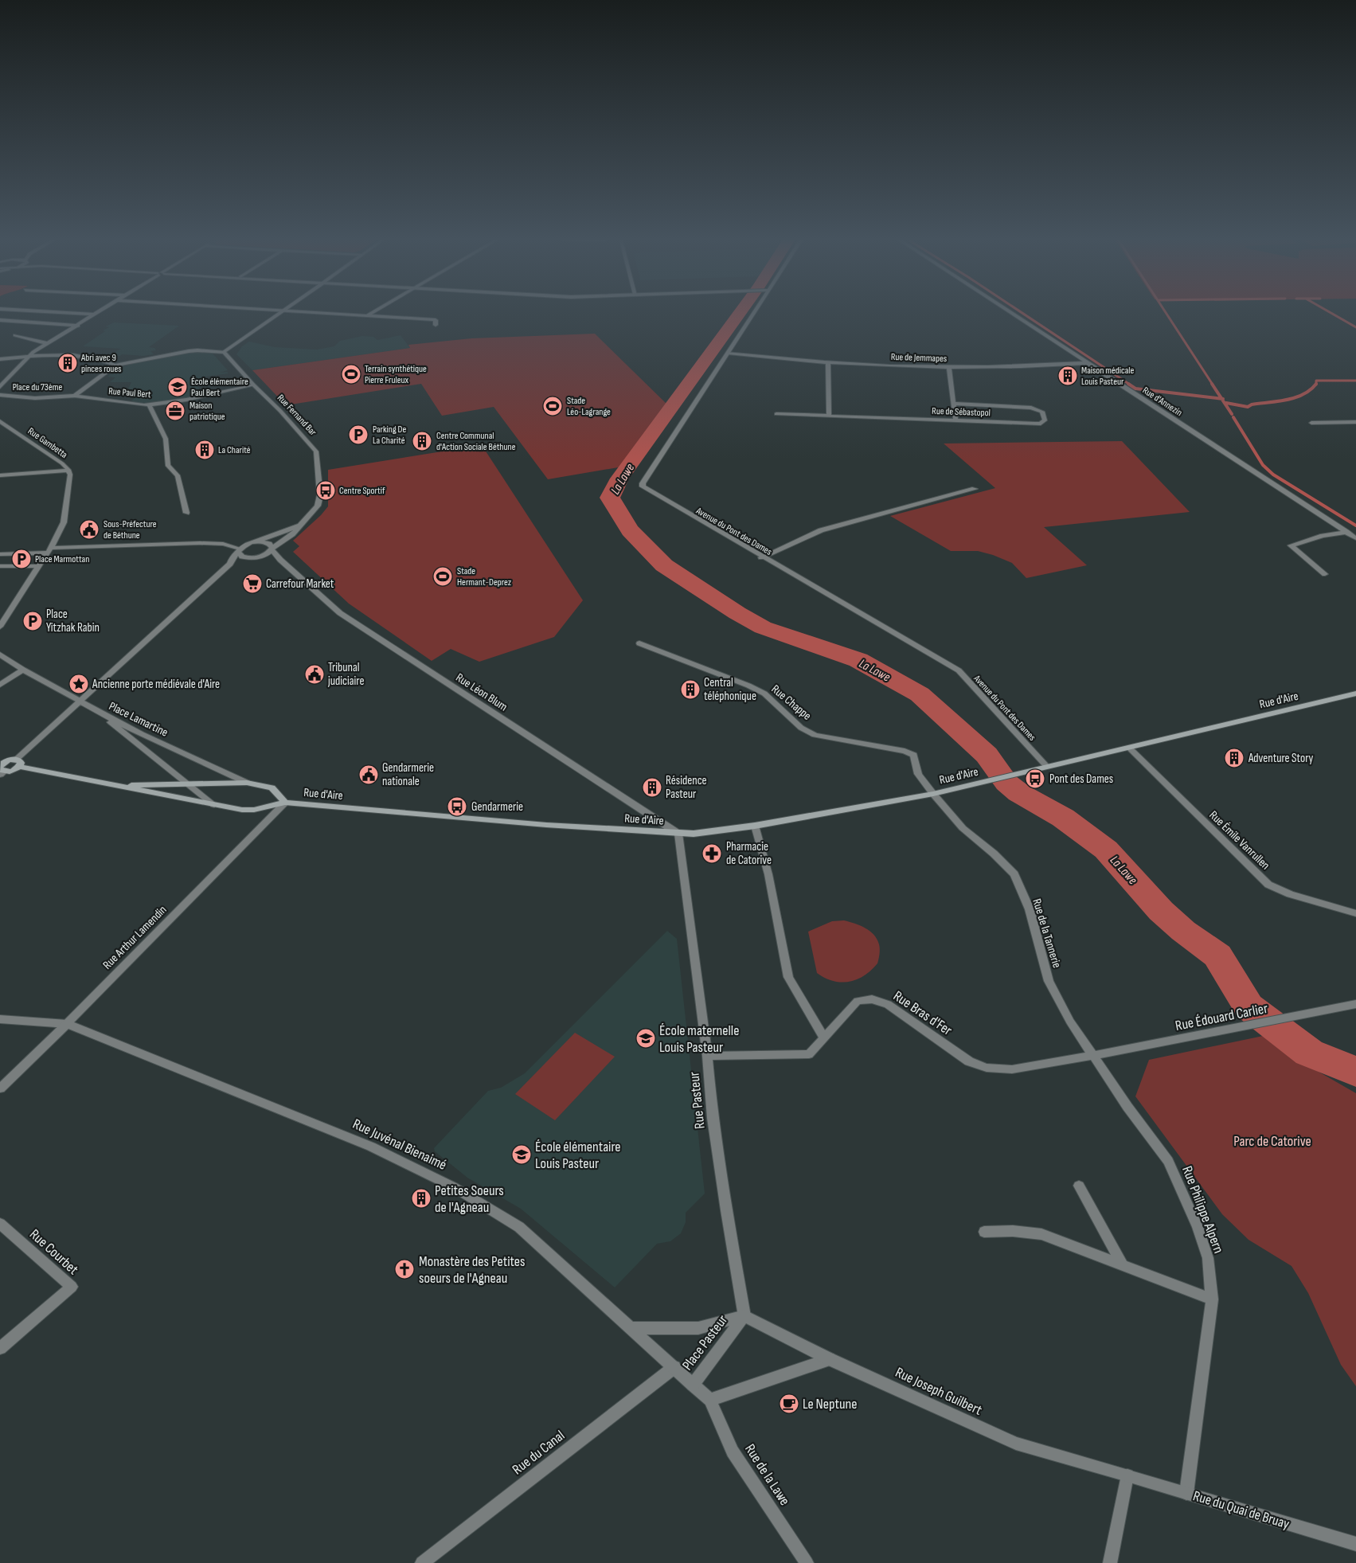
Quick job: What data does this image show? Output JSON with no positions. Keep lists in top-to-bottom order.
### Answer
{
  "streets": {
    "main road": ["Rue d'Aire", "Place Lamartine"],
    "street": [
      "Rue de Jemmapes",
      "Place du 73ème",
      "Rue Paul Bert",
      "Rue d'Annezin",
      "Rue de Sébastopol",
      "Rue Fernand Bar",
      "Rue Gambetta",
      "Avenue du Pont des Dames",
      "Rue Léon Blum",
      "Rue Chappe",
      "Rue Émile Vanrullen",
      "Rue de la Tannerie",
      "Rue Arthur Lamendin",
      "Rue Bras d'Fer",
      "Rue Édouard Carlier",
      "Rue Pasteur",
      "Rue Juvénal Bienaimé",
      "Rue Philippe Alpern",
      "Rue Courbet",
      "Place Pasteur",
      "Rue Joseph Guilbert",
      "Rue du Canal",
      "Rue de la Lawe",
      "Rue du Quai de Bruay"
    ]
  },
  "crossings": [
    ["Rue de Jemmapes", "Rue d'Annezin"],
    ["Rue de Jemmapes", "Avenue du Pont des Dames"],
    ["Place du 73ème", "Rue Paul Bert"],
    ["Rue Paul Bert", "Rue Fernand Bar"],
    ["Rue Fernand Bar", "Rue Léon Blum"],
    ["Avenue du Pont des Dames", "Rue d'Aire"],
    ["Rue Léon Blum", "Rue d'Aire"],
    ["Rue Léon Blum", "Rue Pasteur"],
    ["Rue d'Aire", "Rue Chappe"],
    ["Rue d'Aire", "Place Lamartine"],
    ["Rue d'Aire", "Rue Émile Vanrullen"],
    ["Rue d'Aire", "Rue de la Tannerie"],
    ["Rue d'Aire", "Rue Arthur Lamendin"],
    ["Rue d'Aire", "Rue Pasteur"],
    ["Rue Chappe", "Rue de la Tannerie"],
    ["Place Lamartine", "Rue Arthur Lamendin"],
    ["Rue de la Tannerie", "Rue Bras d'Fer"],
    ["Rue de la Tannerie", "Rue Édouard Carlier"],
    ["Rue de la Tannerie", "Rue Philippe Alpern"],
    ["Rue Arthur Lamendin", "Rue Juvénal Bienaimé"],
    ["Rue Bras d'Fer", "Rue Édouard Carlier"],
    ["Rue Bras d'Fer", "Rue Pasteur"],
    ["Rue Bras d'Fer", "Rue Philippe Alpern"],
    ["Rue Édouard Carlier", "Rue Philippe Alpern"],
    ["Rue Pasteur", "Place Pasteur"],
    ["Rue Pasteur", "Rue Joseph Guilbert"],
    ["Rue Juvénal Bienaimé", "Place Pasteur"],
    ["Rue Juvénal Bienaimé", "Rue du Canal"],
    ["Rue Philippe Alpern", "Rue du Quai de Bruay"],
    ["Place Pasteur", "Rue Joseph Guilbert"],
    ["Place Pasteur", "Rue du Canal"],
    ["Place Pasteur", "Rue de la Lawe"],
    ["Rue Joseph Guilbert", "Rue du Quai de Bruay"]
  ],
  "water": ["La Lawe"],
  "parks": ["Parc de Catorive"],
  "places": {
    "building": [
      "Abri avec 9 pinces roues",
      "Maison médicale Louis Pasteur",
      "Centre Communal d'Action Sociale Béthune",
      "La Charité",
      "Central téléphonique",
      "Adventure Story",
      "Résidence Pasteur",
      "Petites Soeurs de l'Agneau"
    ],
    "sports": ["Terrain synthétique Pierre Fruleux", "Stade Léo-Lagrange", "Stade Hermant-Deprez"],
    "school or university": ["École élémentaire Paul Bert", "École maternelle Louis Pasteur", "École élémentaire Louis Pasteur"],
    "office": ["Maison patriotique"],
    "parking": ["Parking De La Charité", "Place Marmottan", "Place Yitzhak Rabin"],
    "bus stop": ["Centre Sportif", "Pont des Dames", "Gendarmerie"],
    "public building": ["Sous-Préfecture de Béthune", "Tribunal judiciaire", "Gendarmerie nationale"],
    "supermarket": ["Carrefour Market"],
    "place": ["Ancienne porte médiévale d'Aire"],
    "pharmacy": ["Pharmacie de Catorive"],
    "church": ["Monastère des Petites soeurs de l'Agneau"],
    "cafe": ["Le Neptune"]
  }
}
